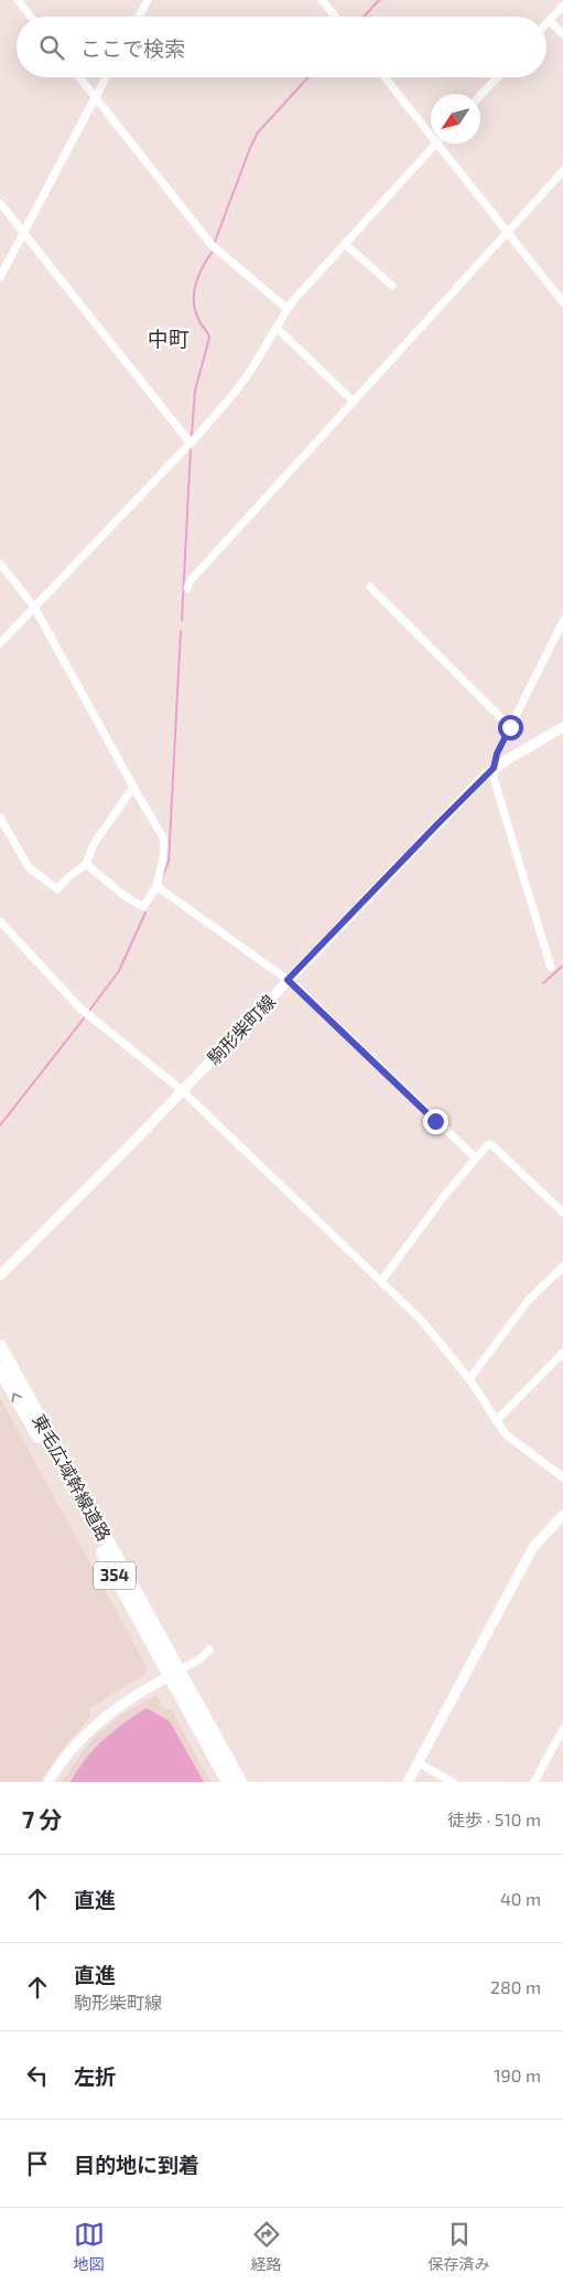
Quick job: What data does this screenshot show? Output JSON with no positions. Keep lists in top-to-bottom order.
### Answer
{
  "streets": {
    "highway": ["東毛広域幹線道路", "354"],
    "main road": ["駒形柴町線"]
  },
  "districts": ["中町"],
  "north": "bottom left",
  "page": {
    "search": "ここで検索",
    "heading": ["7 分", "徒歩 · 510 m"],
    "list": [
      ["直進", "40 m"],
      ["直進", "駒形柴町線", "280 m"],
      ["左折", "190 m"],
      "目的地に到着"
    ],
    "nav": ["地図", "経路", "保存済み"]
  }
}
